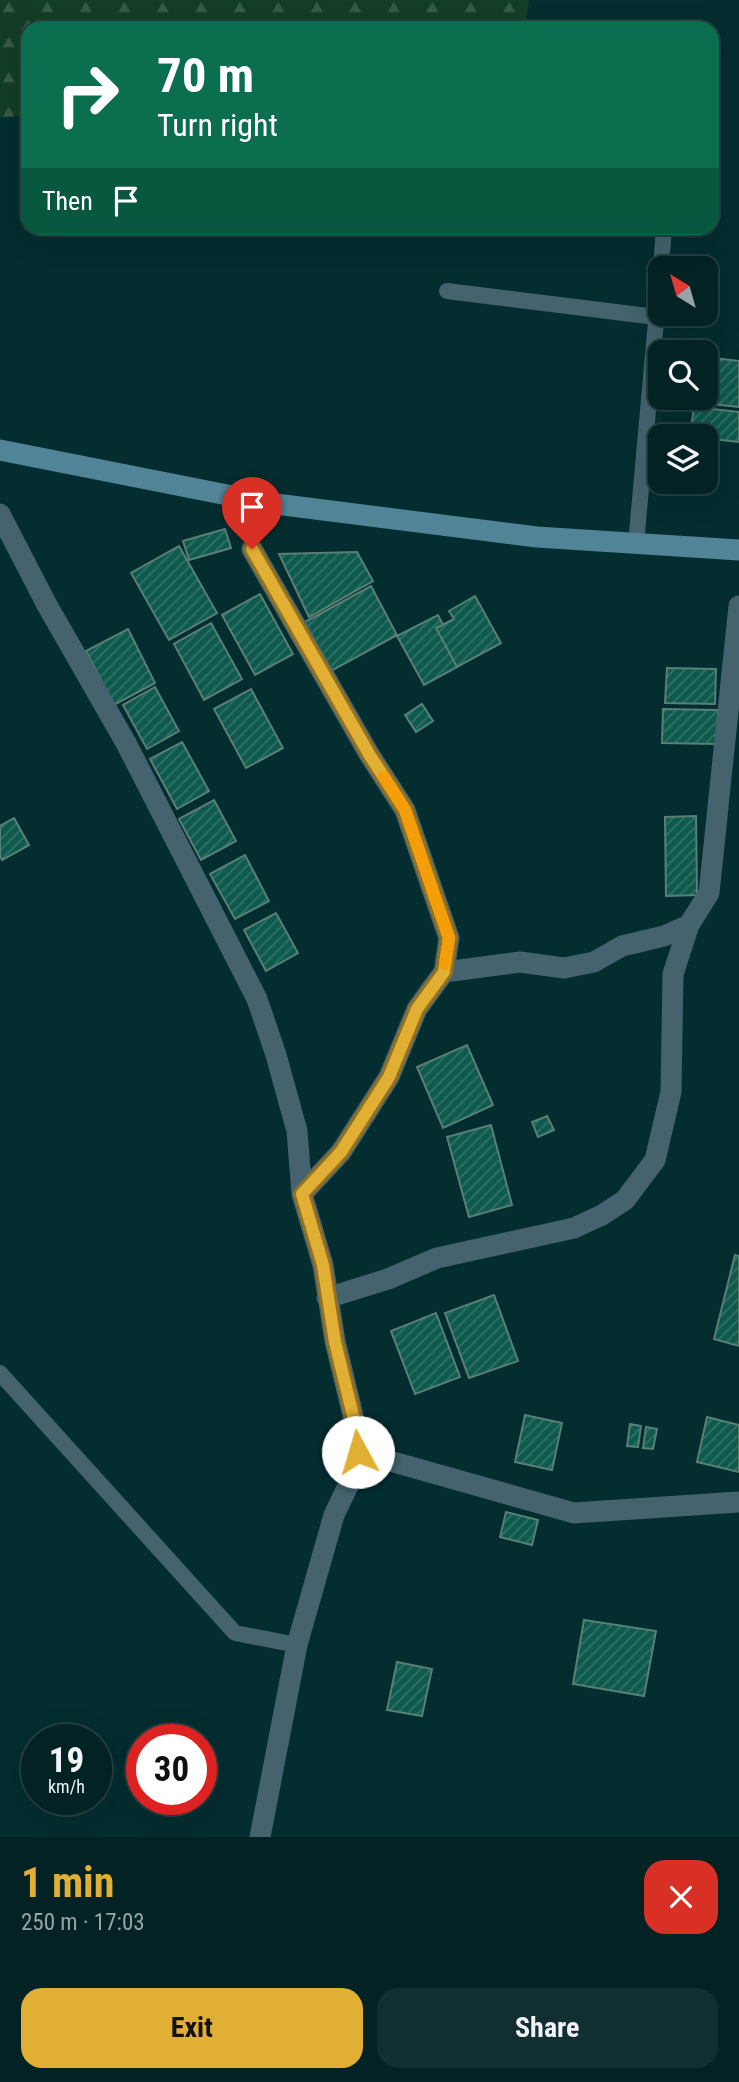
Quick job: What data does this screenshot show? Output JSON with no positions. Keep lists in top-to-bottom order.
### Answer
{
  "north": "top left",
  "page": {
    "turn": ["70 m", "Turn right"],
    "then": "Then",
    "speed": "19 km/h",
    "limit": "30",
    "heading": ["1 min", "250 m · 17:03"],
    "buttons": ["Exit", "Share"]
  }
}
